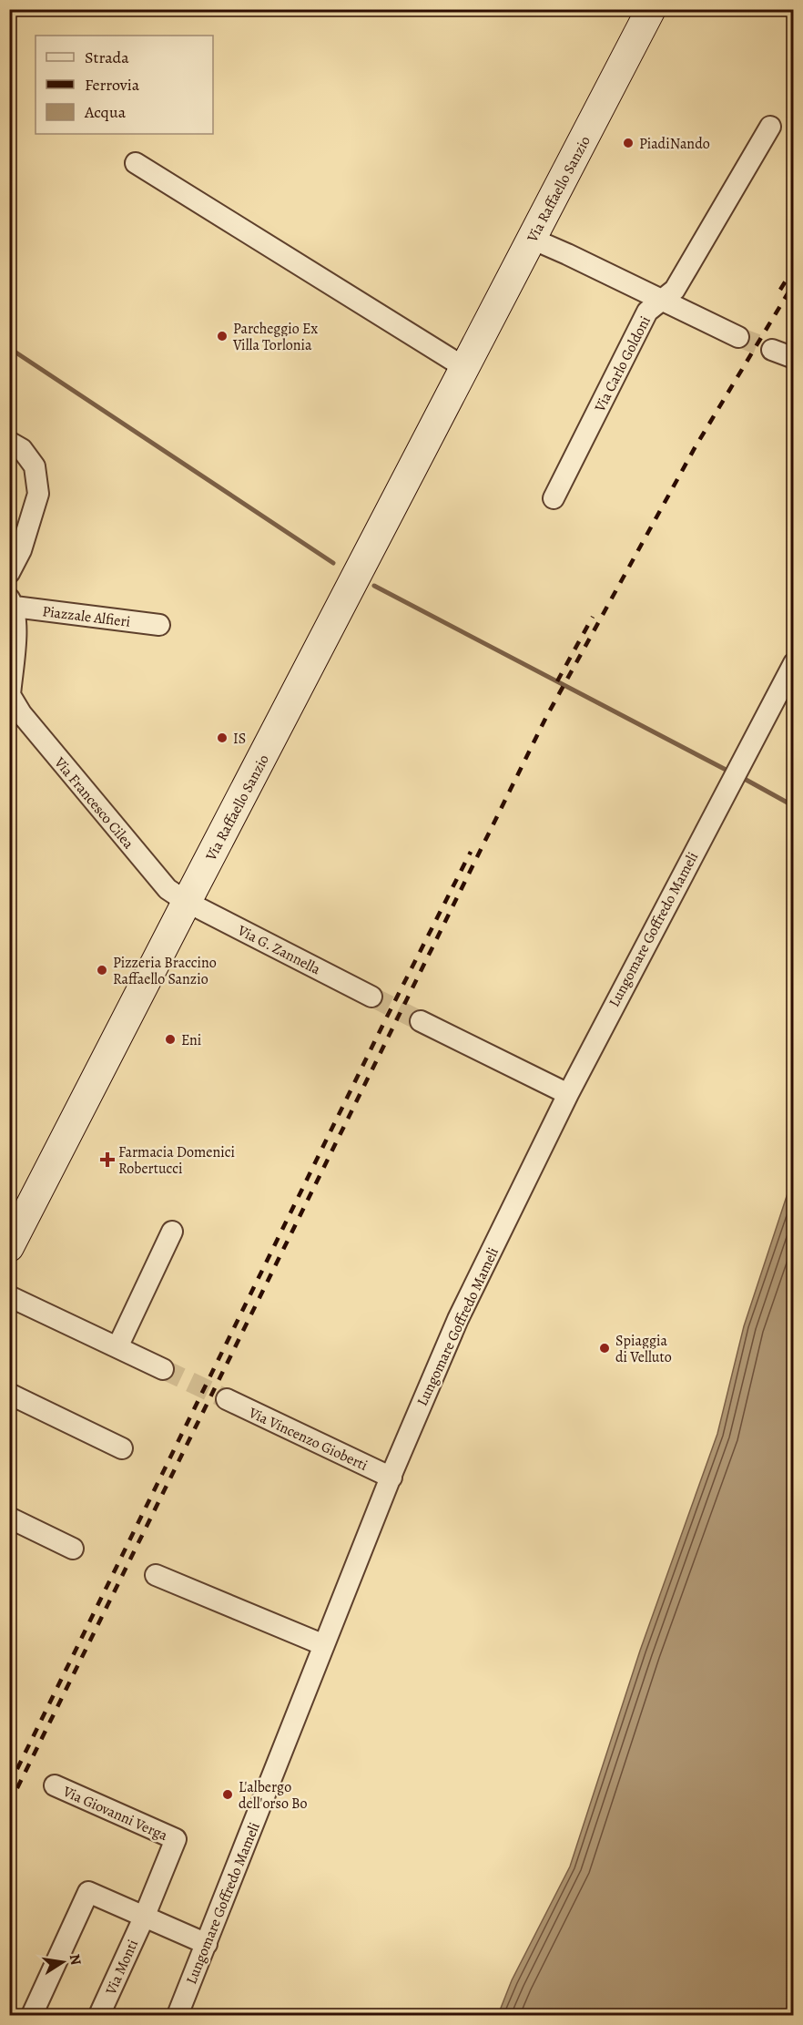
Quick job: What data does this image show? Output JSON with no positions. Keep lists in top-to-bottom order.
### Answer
{
  "streets": {
    "main road": ["Via Raffaello Sanzio"],
    "street": [
      "Via Carlo Goldoni",
      "Piazzale Alfieri",
      "Via Francesco Cilea",
      "Lungomare Goffredo Mameli",
      "Via G. Zannella",
      "Via Vincenzo Gioberti",
      "Via Giovanni Verga",
      "Via Monti"
    ]
  },
  "crossings": [
    ["Via Raffaello Sanzio", "Via Francesco Cilea"],
    ["Via Raffaello Sanzio", "Via G. Zannella"],
    ["Via Francesco Cilea", "Via G. Zannella"],
    ["Lungomare Goffredo Mameli", "Via Vincenzo Gioberti"],
    ["Via Giovanni Verga", "Via Monti"]
  ],
  "places": {
    "other": [
      "PiadiNando",
      "Parcheggio Ex Villa Torlonia",
      "IS",
      "Pizzeria Braccino Raffaello Sanzio",
      "Eni",
      "Spiaggia di Velluto",
      "L'albergo dell'orso Bo"
    ],
    "health": ["Farmacia Domenici Robertucci"]
  },
  "legend": ["Strada", "Ferrovia", "Acqua"],
  "north": "right"
}
